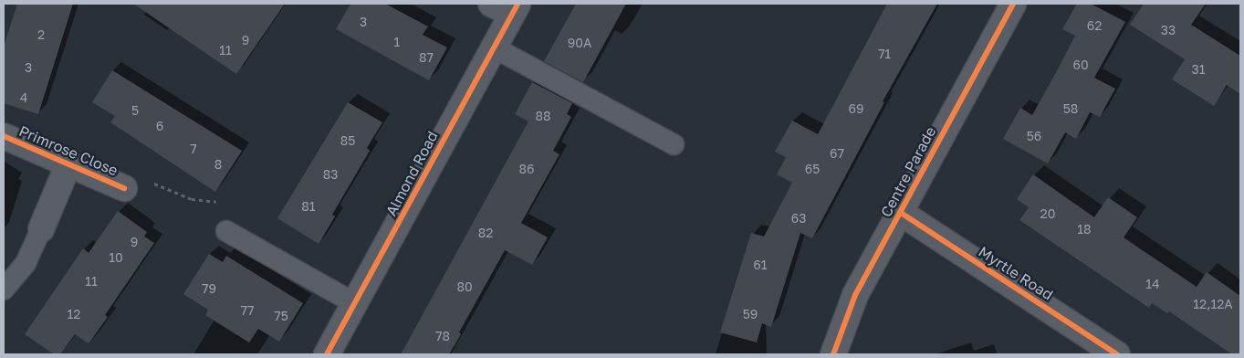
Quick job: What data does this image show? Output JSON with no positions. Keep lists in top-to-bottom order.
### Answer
{
  "streets": {
    "street": [
      "Primrose Close",
      "Centre Parade",
      "Almond Road",
      "Myrtle Road"
    ]
  },
  "crossings": [
    ["Centre Parade", "Myrtle Road"]
  ],
  "house_numbers": [
    "3",
    "62",
    "33",
    "2",
    "9",
    "1",
    "90A",
    "11",
    "71",
    "87",
    "60",
    "3",
    "31",
    "4",
    "69",
    "58",
    "5",
    "88",
    "6",
    "56",
    "85",
    "7",
    "67",
    "8",
    "86",
    "65",
    "83",
    "81",
    "20",
    "63",
    "18",
    "82",
    "9",
    "10",
    "61",
    "11",
    "14",
    "80",
    "79",
    "12,12A",
    "77",
    "12",
    "59",
    "75",
    "78"
  ]
}
